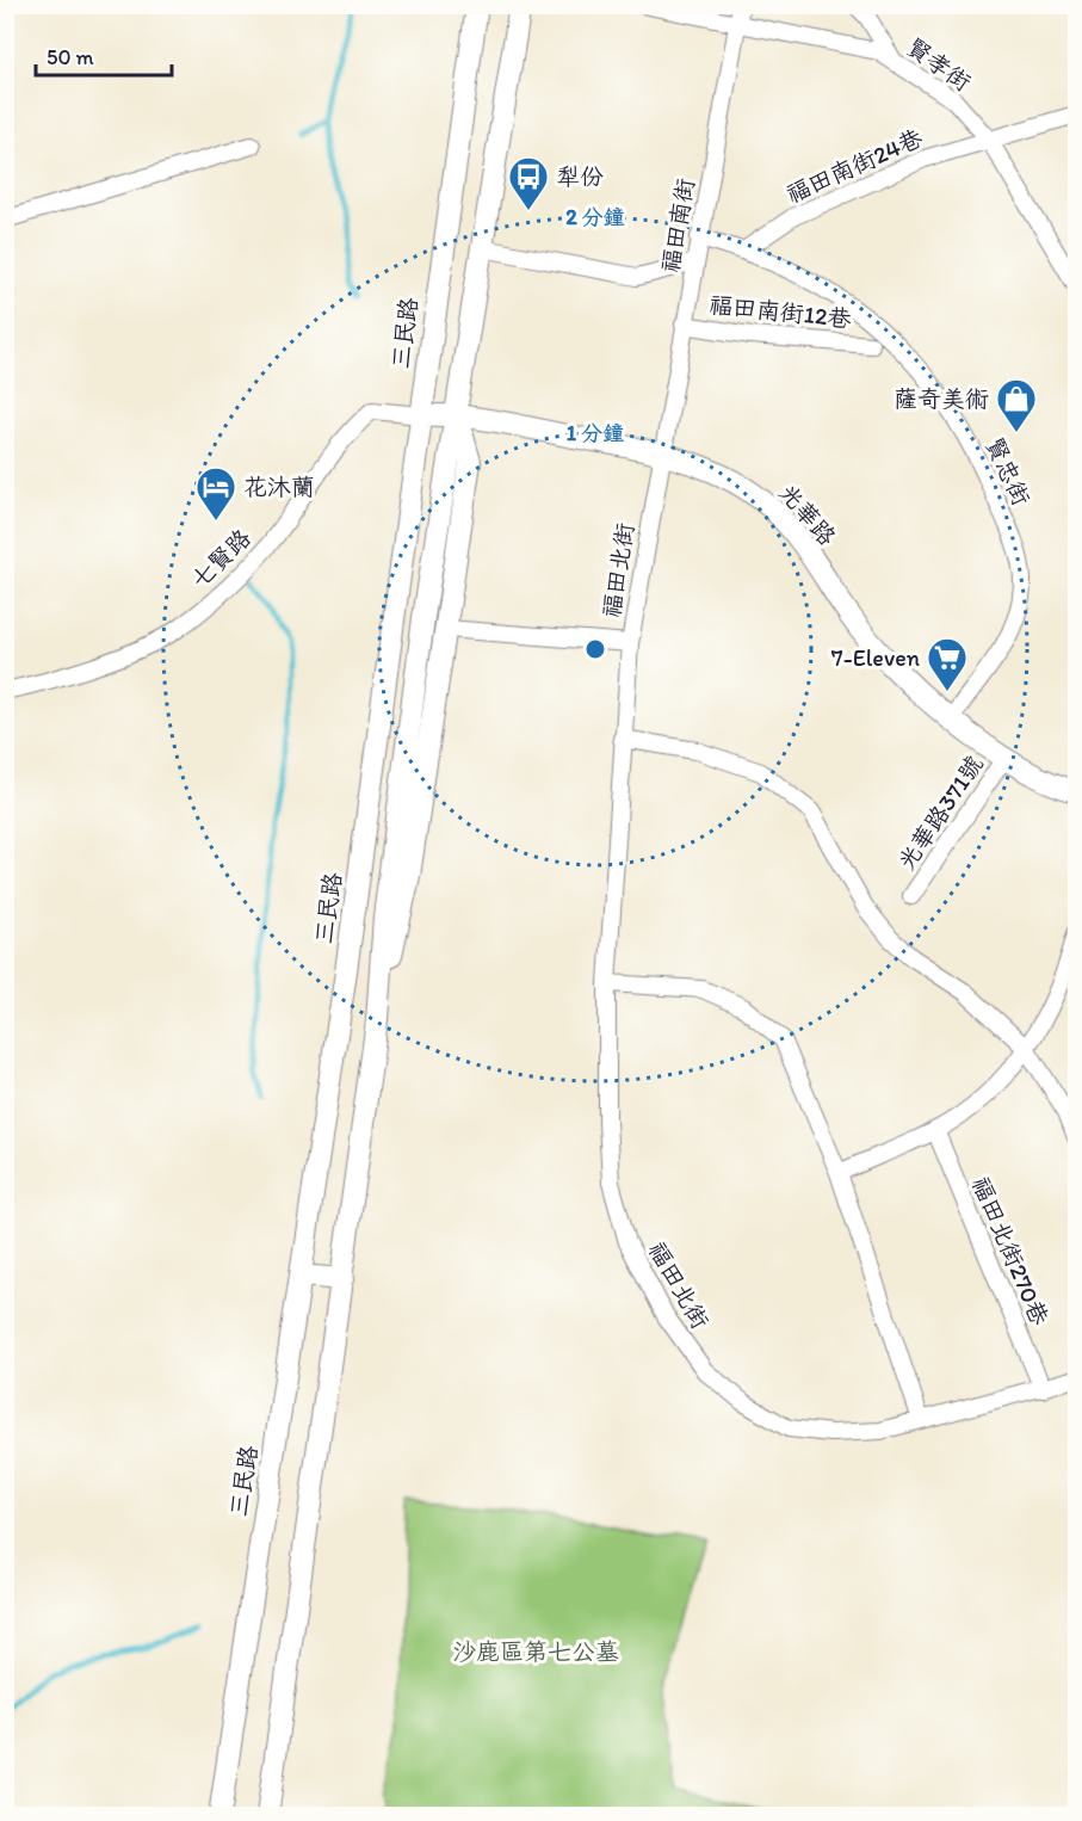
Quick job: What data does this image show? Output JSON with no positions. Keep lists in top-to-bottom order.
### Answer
{
  "streets": {
    "street": [
      "賢孝街",
      "福田南街24巷",
      "福田南街",
      "福田南街12巷",
      "三民路",
      "賢忠街",
      "光華路",
      "七賢路",
      "福田北街",
      "光華路371號",
      "福田北街270巷"
    ]
  },
  "crossings": [
    ["賢孝街", "福田南街24巷"],
    ["賢孝街", "福田南街"],
    ["福田南街24巷", "賢忠街"],
    ["福田南街", "福田南街12巷"],
    ["福田南街", "賢忠街"],
    ["福田南街", "光華路"],
    ["福田南街", "福田北街"],
    ["三民路", "光華路"],
    ["三民路", "七賢路"],
    ["賢忠街", "光華路"],
    ["光華路", "七賢路"],
    ["光華路", "福田北街"],
    ["光華路", "光華路371號"],
    ["福田北街", "福田北街270巷"]
  ],
  "parks": ["沙鹿區第七公墓"],
  "places": {
    "bus stop": ["犁份"],
    "shop": ["薩奇美術"],
    "hotel": ["花沐蘭"],
    "supermarket": ["7-Eleven"]
  },
  "scale_bar": "50 m",
  "rings": ["2 分鐘", "1 分鐘"]
}
